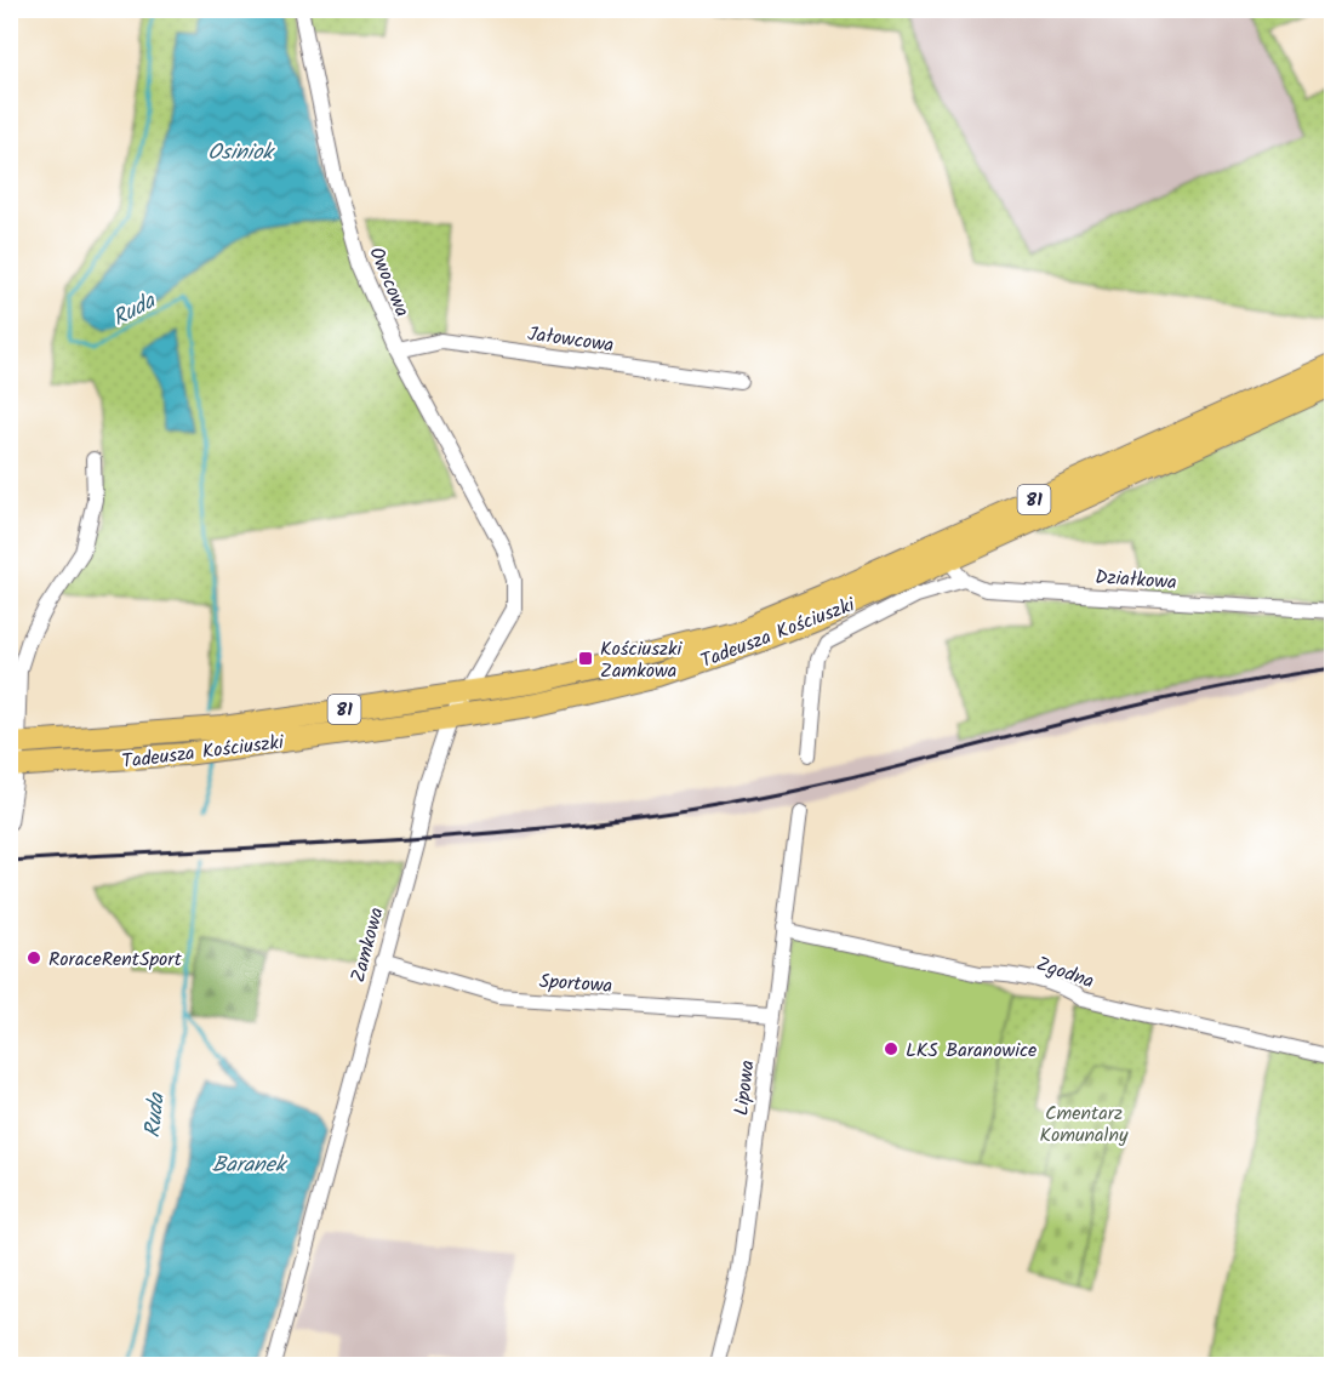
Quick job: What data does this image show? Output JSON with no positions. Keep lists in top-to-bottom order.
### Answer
{
  "streets": {
    "main road": ["81", "Tadeusza Kościuszki"],
    "street": [
      "Owocowa",
      "Jałowcowa",
      "Działkowa",
      "Zamkowa",
      "Zgodna",
      "Sportowa",
      "Lipowa"
    ]
  },
  "crossings": [
    ["Owocowa", "Jałowcowa"],
    ["Owocowa", "Zamkowa"],
    ["Tadeusza Kościuszki", "Zamkowa"],
    ["Zamkowa", "Sportowa"],
    ["Zgodna", "Lipowa"],
    ["Sportowa", "Lipowa"]
  ],
  "water": ["Osiniok", "Ruda", "Baranek"],
  "parks": ["Cmentarz Komunalny"],
  "places": {
    "transit": ["Kościuszki Zamkowa"],
    "other": ["RoraceRentSport", "LKS Baranowice"]
  }
}
